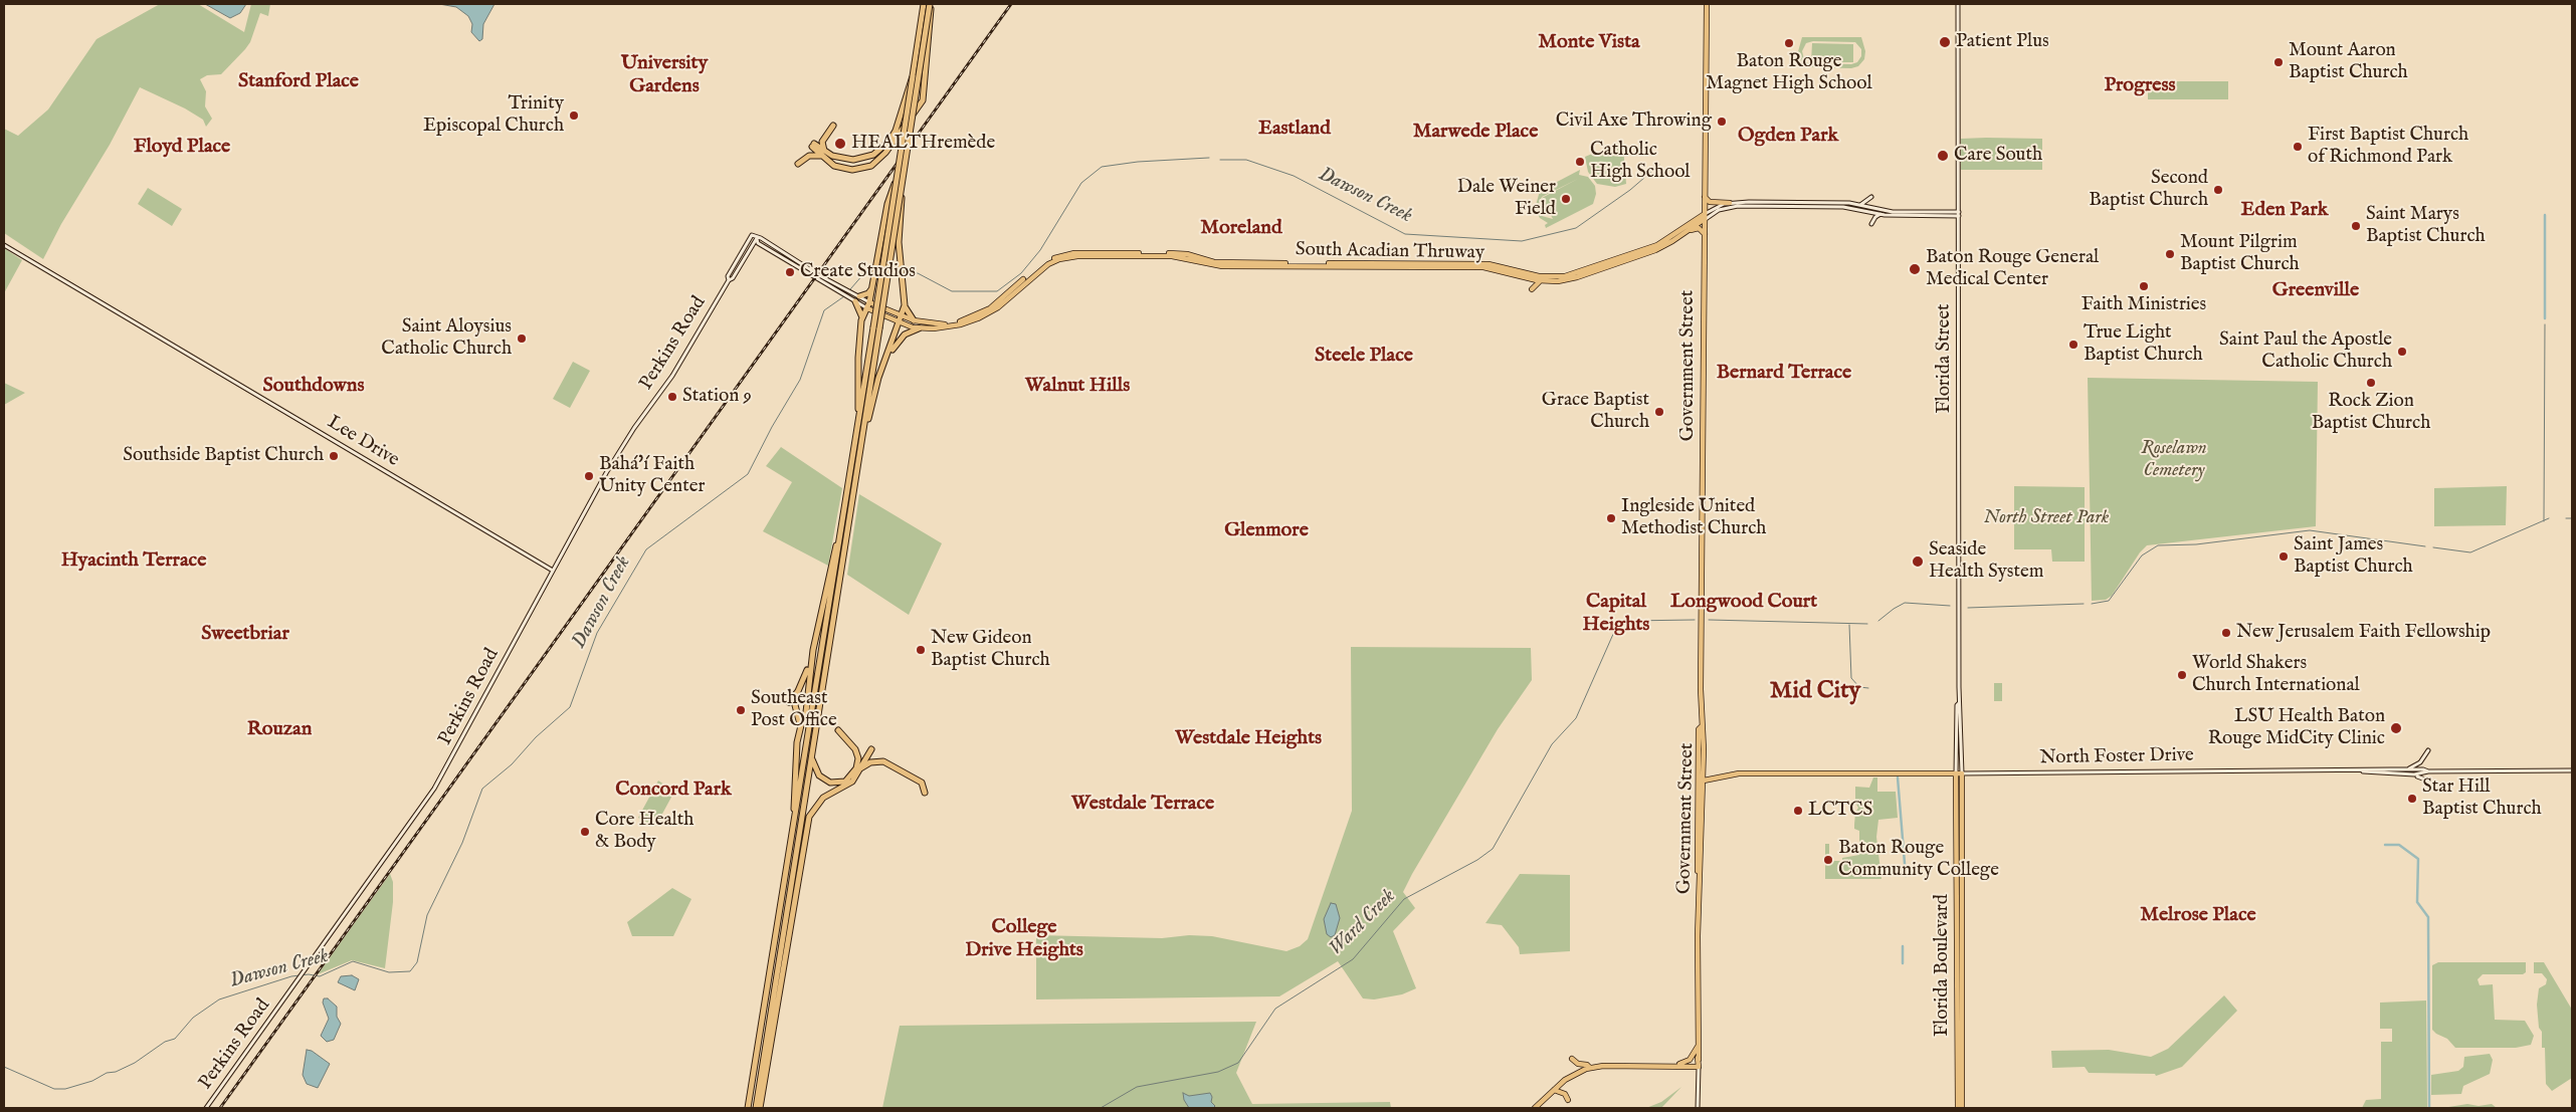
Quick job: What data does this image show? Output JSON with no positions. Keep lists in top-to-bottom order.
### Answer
{
  "streets": {
    "main road": [
      "South Acadian Thruway",
      "Perkins Road",
      "Florida Street",
      "Government Street",
      "Lee Drive",
      "North Foster Drive",
      "Florida Boulevard"
    ]
  },
  "crossings": [
    ["South Acadian Thruway", "Perkins Road"],
    ["South Acadian Thruway", "Government Street"],
    ["Perkins Road", "Lee Drive"],
    ["Florida Street", "Florida Boulevard"],
    ["Government Street", "North Foster Drive"],
    ["North Foster Drive", "Florida Boulevard"]
  ],
  "districts": [
    "Monte Vista",
    "University Gardens",
    "Stanford Place",
    "Progress",
    "Eastland",
    "Marwede Place",
    "Ogden Park",
    "Floyd Place",
    "Eden Park",
    "Moreland",
    "Greenville",
    "Steele Place",
    "Bernard Terrace",
    "Southdowns",
    "Walnut Hills",
    "Glenmore",
    "Hyacinth Terrace",
    "Capital Heights",
    "Longwood Court",
    "Sweetbriar",
    "Mid City",
    "Rouzan",
    "Westdale Heights",
    "Concord Park",
    "Westdale Terrace",
    "Melrose Place",
    "College Drive Heights"
  ],
  "water": ["Dawson Creek", "Ward Creek"],
  "parks": ["Roselawn Cemetery", "North Street Park"],
  "places": [
    "Patient Plus",
    "Baton Rouge Magnet High School",
    "Mount Aaron Baptist Church",
    "Trinity Episcopal Church",
    "Civil Axe Throwing",
    "HEALTHremède",
    "First Baptist Church of Richmond Park",
    "Care South",
    "Catholic High School",
    "Second Baptist Church",
    "Dale Weiner Field",
    "Saint Marys Baptist Church",
    "Mount Pilgrim Baptist Church",
    "Baton Rouge General Medical Center",
    "Create Studios",
    "Faith Ministries",
    "Saint Aloysius Catholic Church",
    "True Light Baptist Church",
    "Saint Paul the Apostle Catholic Church",
    "Rock Zion Baptist Church",
    "Station 9",
    "Grace Baptist Church",
    "Southside Baptist Church",
    "Bahá'í Faith Unity Center",
    "Ingleside United Methodist Church",
    "Saint James Baptist Church",
    "Seaside Health System",
    "New Jerusalem Faith Fellowship",
    "New Gideon Baptist Church",
    "World Shakers Church International",
    "Southeast Post Office",
    "LSU Health Baton Rouge MidCity Clinic",
    "Star Hill Baptist Church",
    "LCTCS",
    "Core Health & Body",
    "Baton Rouge Community College"
  ]
}
